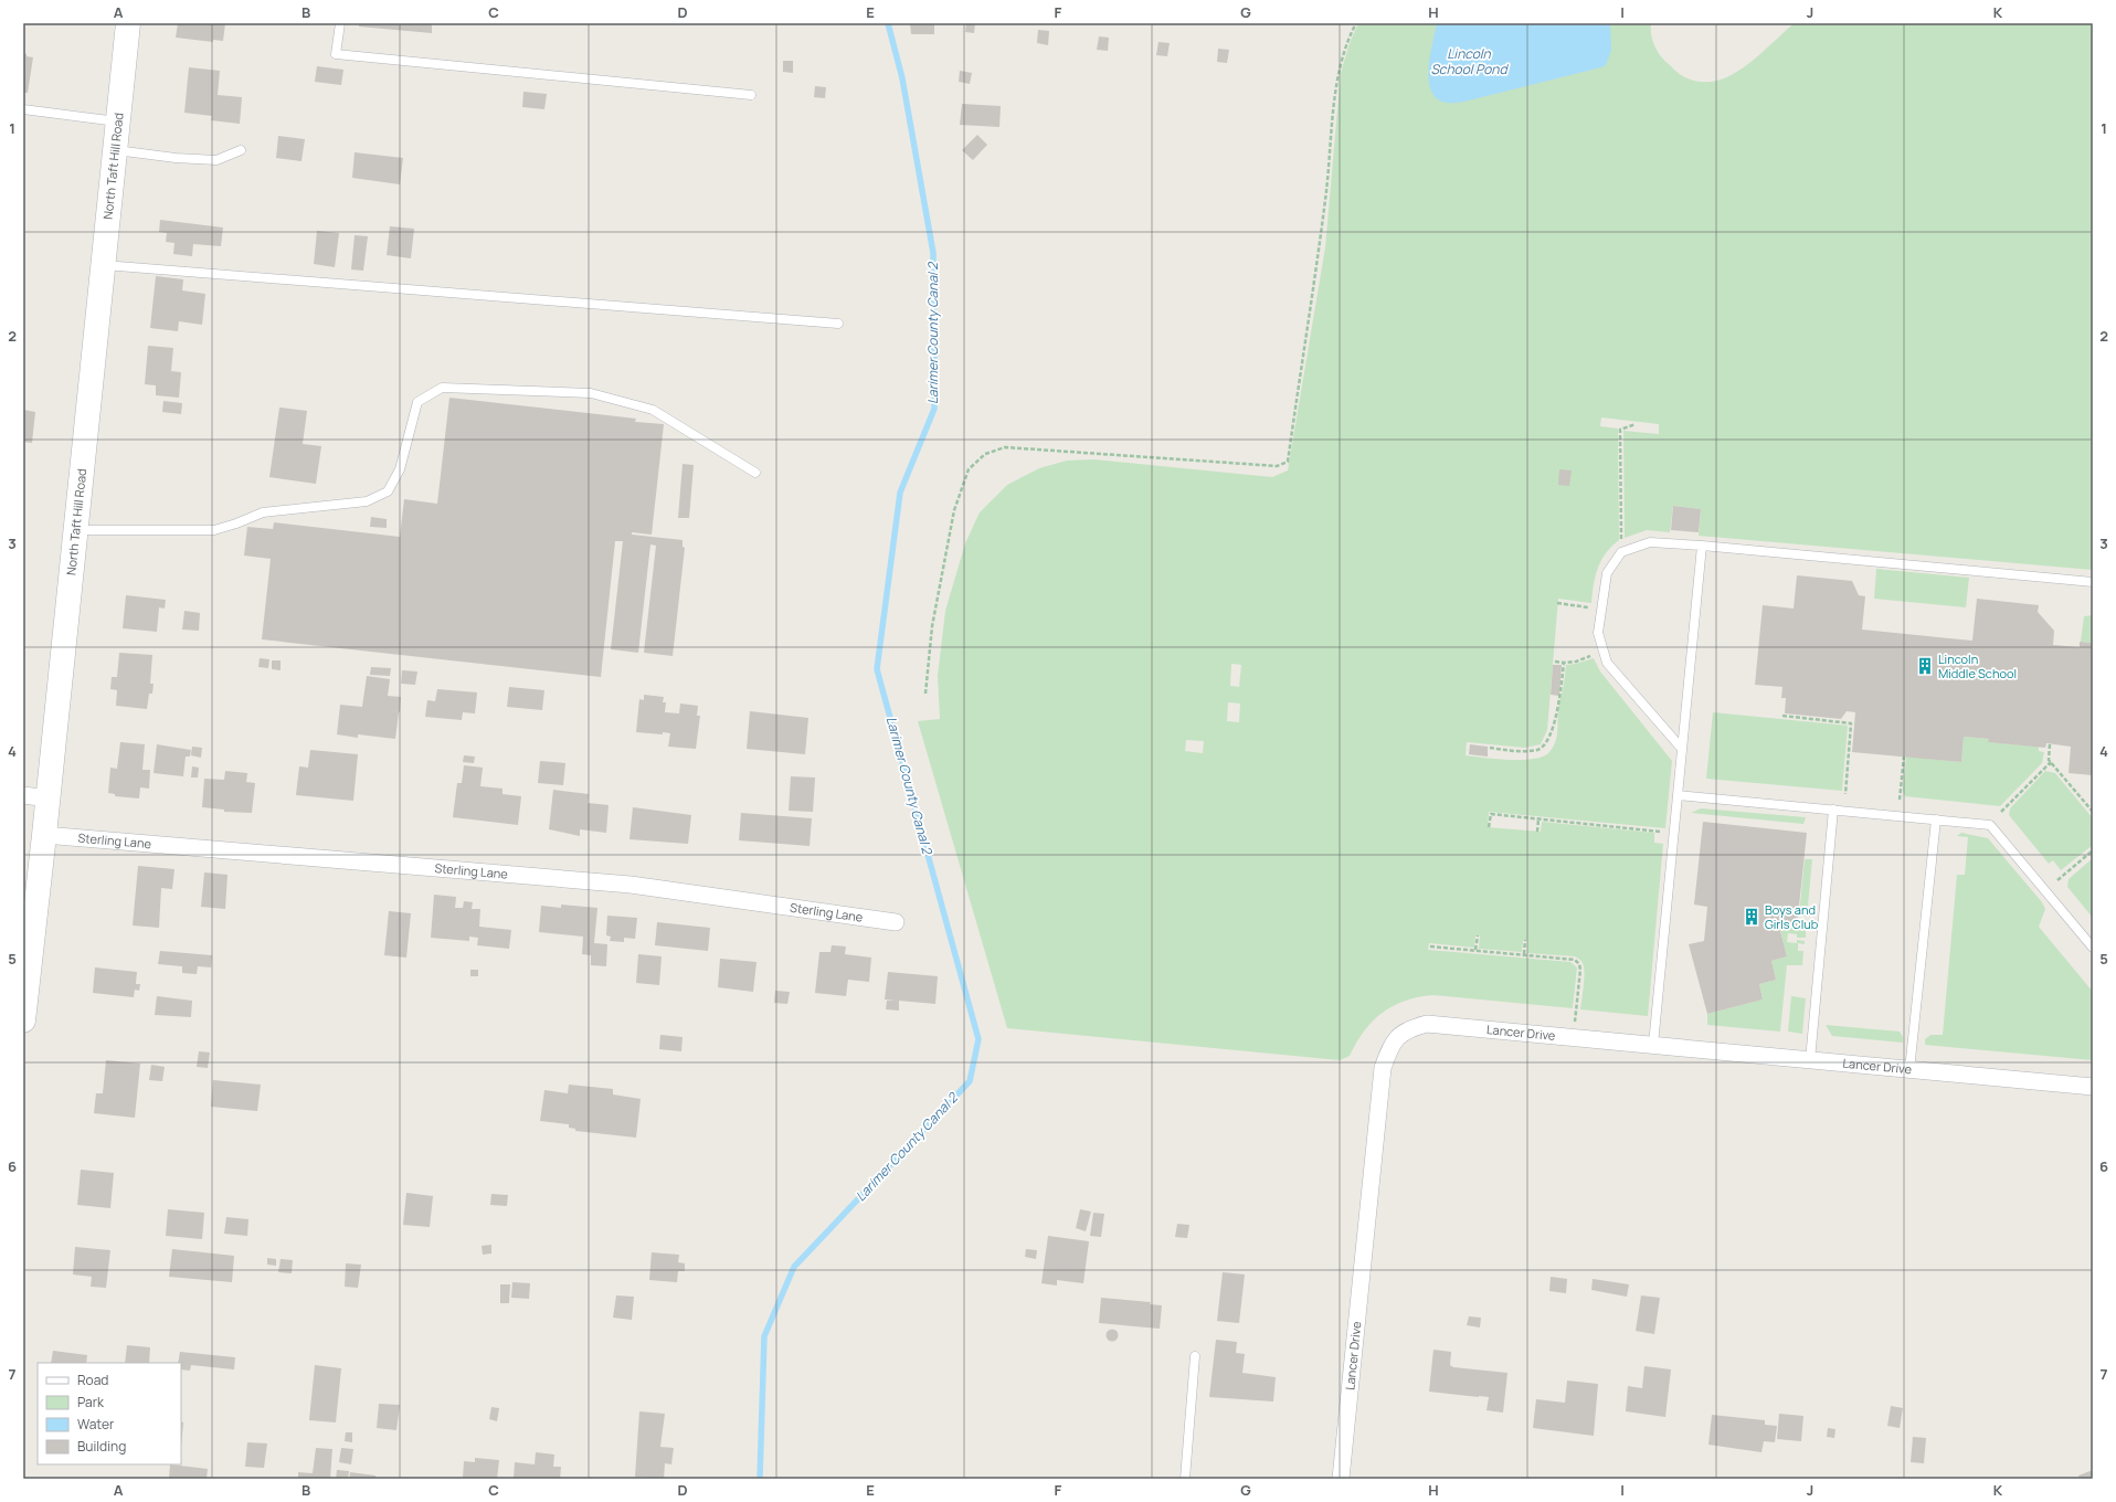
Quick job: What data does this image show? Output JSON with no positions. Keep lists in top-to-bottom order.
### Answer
{
  "streets": {
    "main road": ["North Taft Hill Road"],
    "street": ["Sterling Lane", "Lancer Drive"]
  },
  "crossings": [
    ["North Taft Hill Road", "Sterling Lane"]
  ],
  "water": ["Lincoln School Pond", "Larimer County Canal 2"],
  "places": {
    "building": ["Lincoln Middle School", "Boys and Girls Club"]
  },
  "legend": [
    "Road",
    "Park",
    "Water",
    "Building"
  ],
  "grid": {
    "columns": [
      "A",
      "B",
      "C",
      "D",
      "E",
      "F",
      "G",
      "H",
      "I",
      "J",
      "K"
    ],
    "rows": [
      "1",
      "2",
      "3",
      "4",
      "5",
      "6",
      "7"
    ]
  }
}
